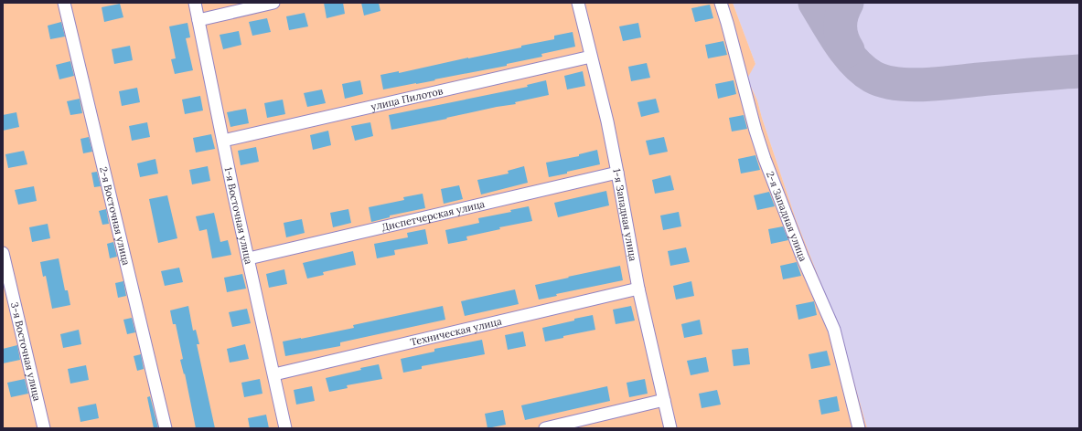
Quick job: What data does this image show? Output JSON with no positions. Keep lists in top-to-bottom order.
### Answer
{
  "streets": {
    "street": [
      "улица Пилотов",
      "2-я Восточная улица",
      "1-я Восточная улица",
      "Диспетчерская улица",
      "1-я Западная улица",
      "2-я Западная улица",
      "Техническая улица",
      "3-я Восточная улица"
    ]
  },
  "crossings": [
    ["улица Пилотов", "1-я Восточная улица"],
    ["улица Пилотов", "1-я Западная улица"],
    ["1-я Восточная улица", "Диспетчерская улица"],
    ["1-я Восточная улица", "Техническая улица"],
    ["Диспетчерская улица", "1-я Западная улица"],
    ["1-я Западная улица", "Техническая улица"]
  ]
}
